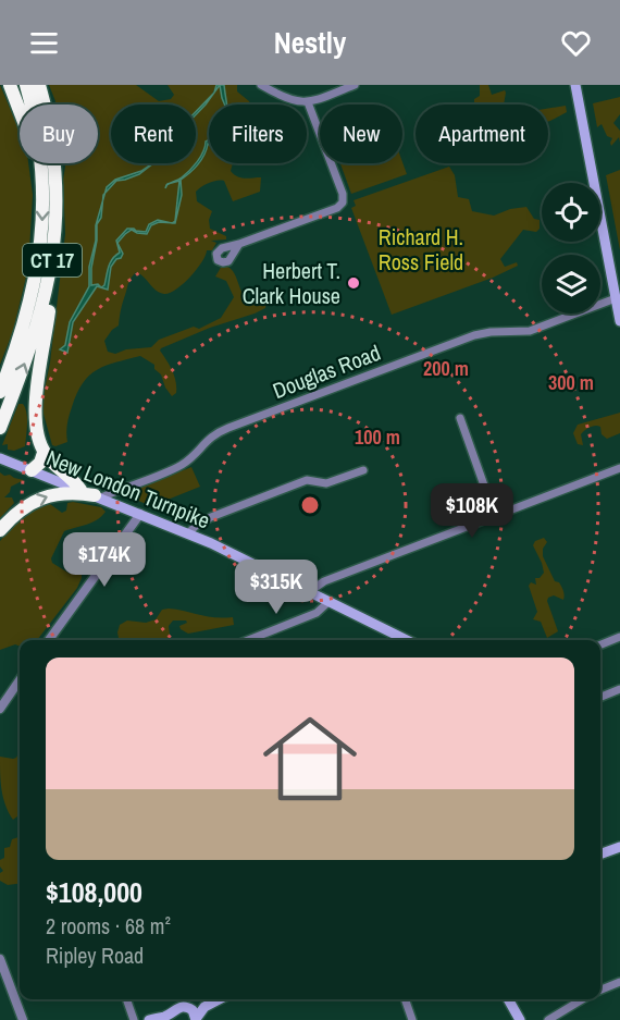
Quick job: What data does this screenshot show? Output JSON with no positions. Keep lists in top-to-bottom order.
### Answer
{
  "streets": {
    "highway": ["CT 17"],
    "main road": ["New London Turnpike"],
    "street": ["Douglas Road"]
  },
  "crossings": [
    ["Douglas Road", "New London Turnpike"]
  ],
  "parks": ["Richard H. Ross Field"],
  "places": ["Herbert T. Clark House"],
  "page": {
    "header": "Nestly",
    "chip": [
      "Buy",
      "Rent",
      "Filters",
      "New",
      "Apartment"
    ],
    "price": ["$108K", "$174K", "$315K"],
    "list": [
      {
        "name": "$108,000",
        "note": "2 rooms · 68 m² · Ripley Road"
      }
    ]
  },
  "rings": ["200 m", "300 m", "100 m"]
}
